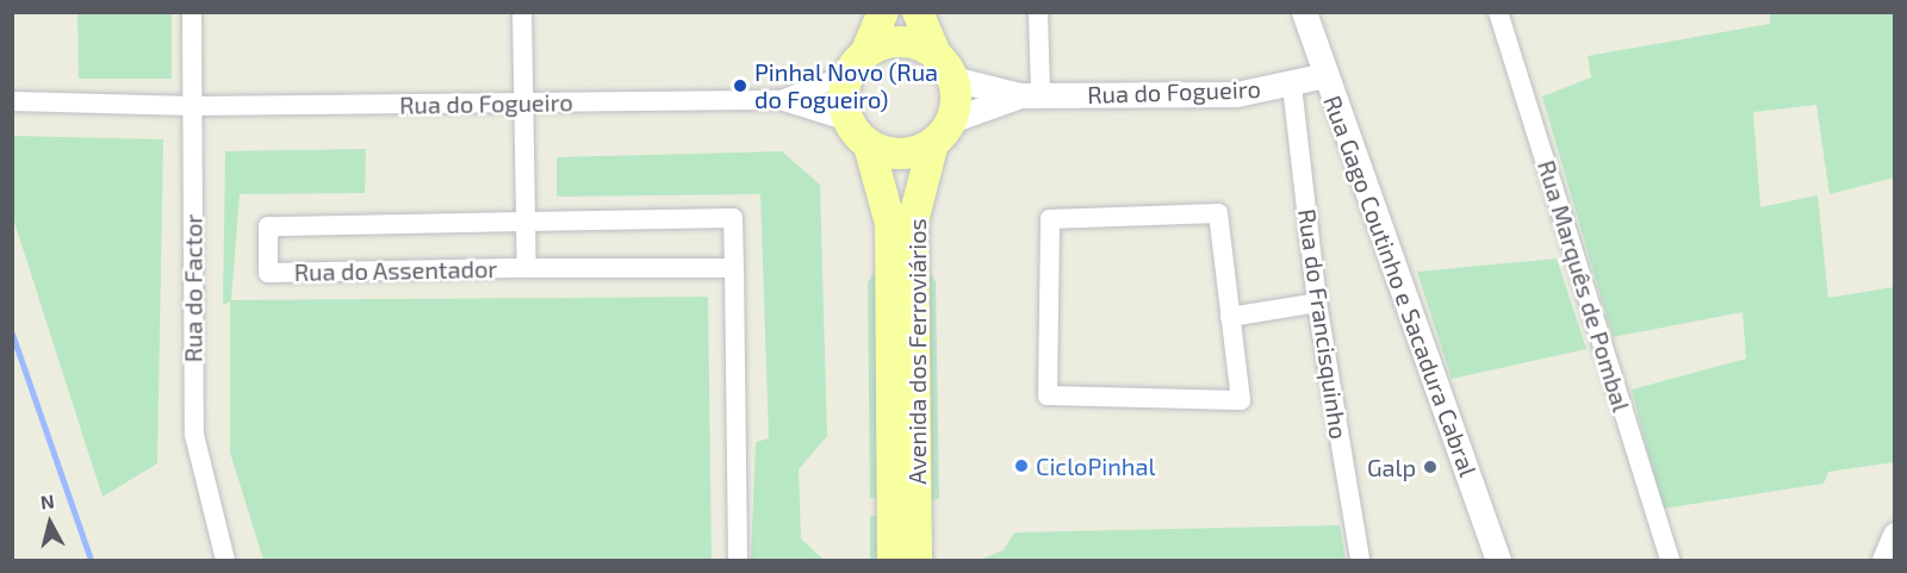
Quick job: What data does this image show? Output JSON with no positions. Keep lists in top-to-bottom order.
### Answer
{
  "streets": {
    "main road": ["Avenida dos Ferroviários"],
    "street": [
      "Rua do Fogueiro",
      "Rua do Assentador",
      "Rua Gago Coutinho e Sacadura Cabral",
      "Rua Marquês de Pombal",
      "Rua do Factor",
      "Rua do Francisquinho"
    ]
  },
  "crossings": [
    ["Rua do Fogueiro", "Rua Gago Coutinho e Sacadura Cabral"],
    ["Rua do Fogueiro", "Rua do Factor"],
    ["Rua do Fogueiro", "Rua do Francisquinho"],
    ["Rua do Fogueiro", "Avenida dos Ferroviários"]
  ],
  "places": ["Pinhal Novo (Rua do Fogueiro)", "CicloPinhal", "Galp"],
  "north": "top"
}
